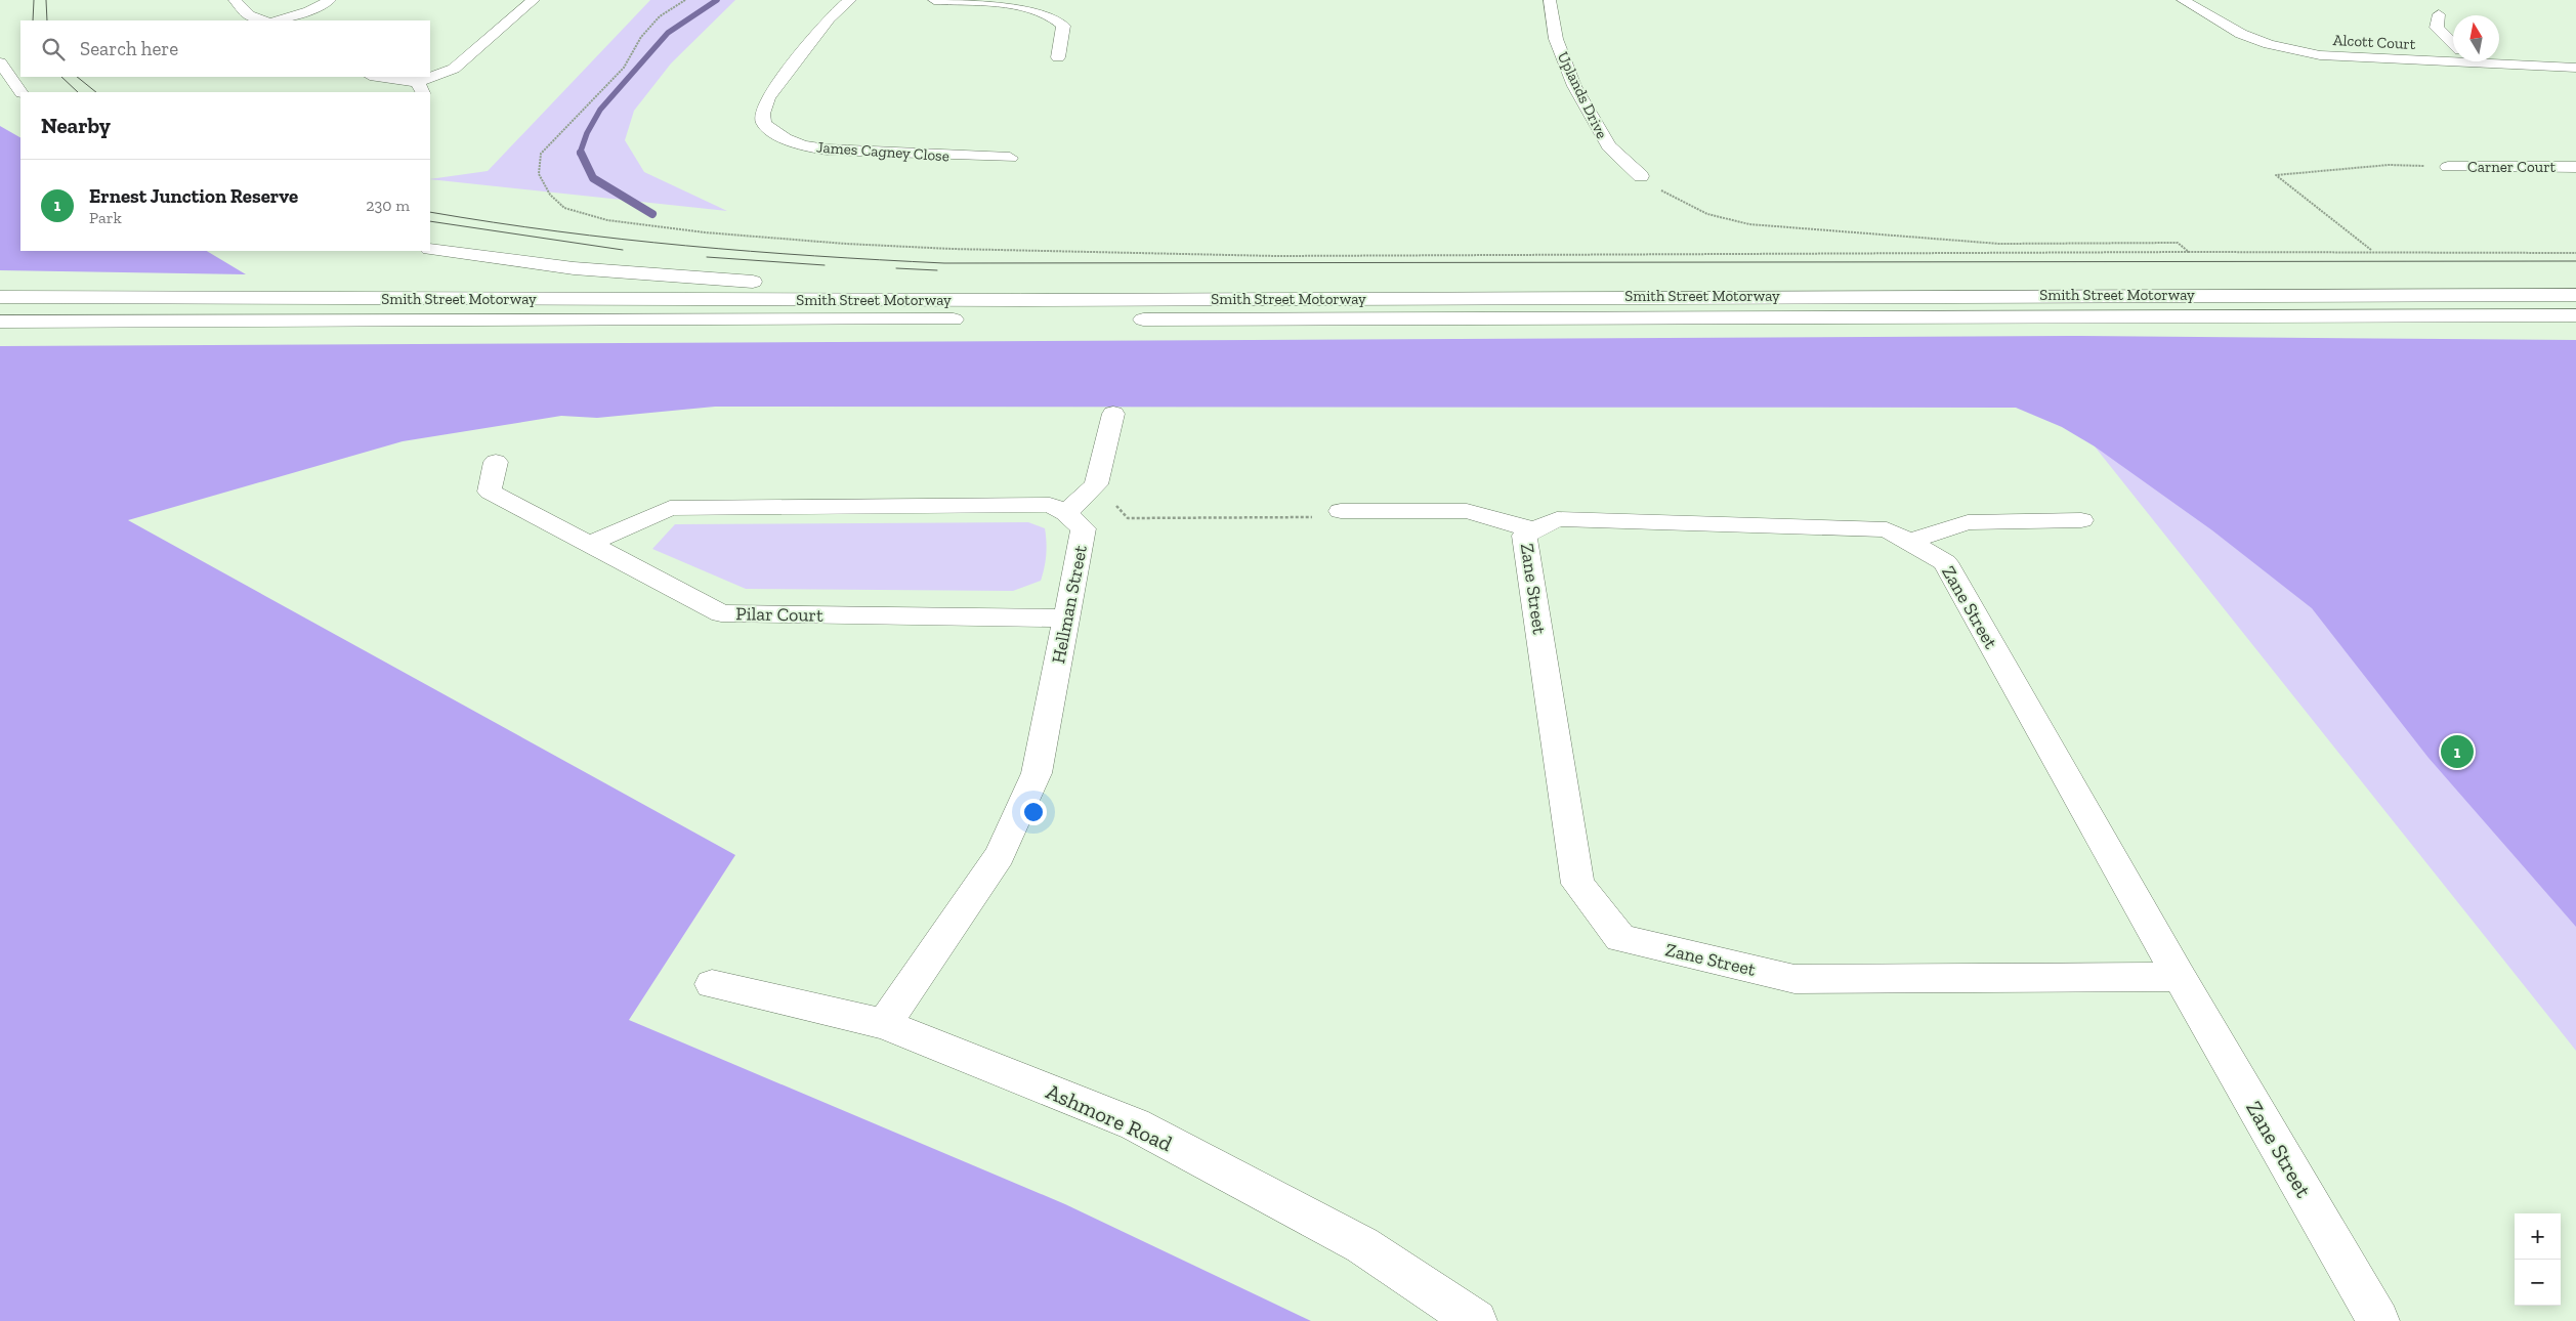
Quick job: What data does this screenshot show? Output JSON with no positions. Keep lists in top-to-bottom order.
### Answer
{
  "streets": {
    "main road": [
      "Alcott Court",
      "Uplands Drive",
      "James Cagney Close",
      "Carner Court",
      "Smith Street Motorway",
      "Zane Street",
      "Hellman Street",
      "Pilar Court",
      "Ashmore Road"
    ]
  },
  "crossings": [
    ["Hellman Street", "Pilar Court"],
    ["Hellman Street", "Ashmore Road"]
  ],
  "north": "top",
  "page": {
    "search": "Search here",
    "heading": "Nearby",
    "list": [
      {
        "mark": "1",
        "name": "Ernest Junction Reserve",
        "note": "Park",
        "value": "230 m"
      }
    ],
    "pins": "1",
    "map_buttons": ["+", "−"]
  }
}
